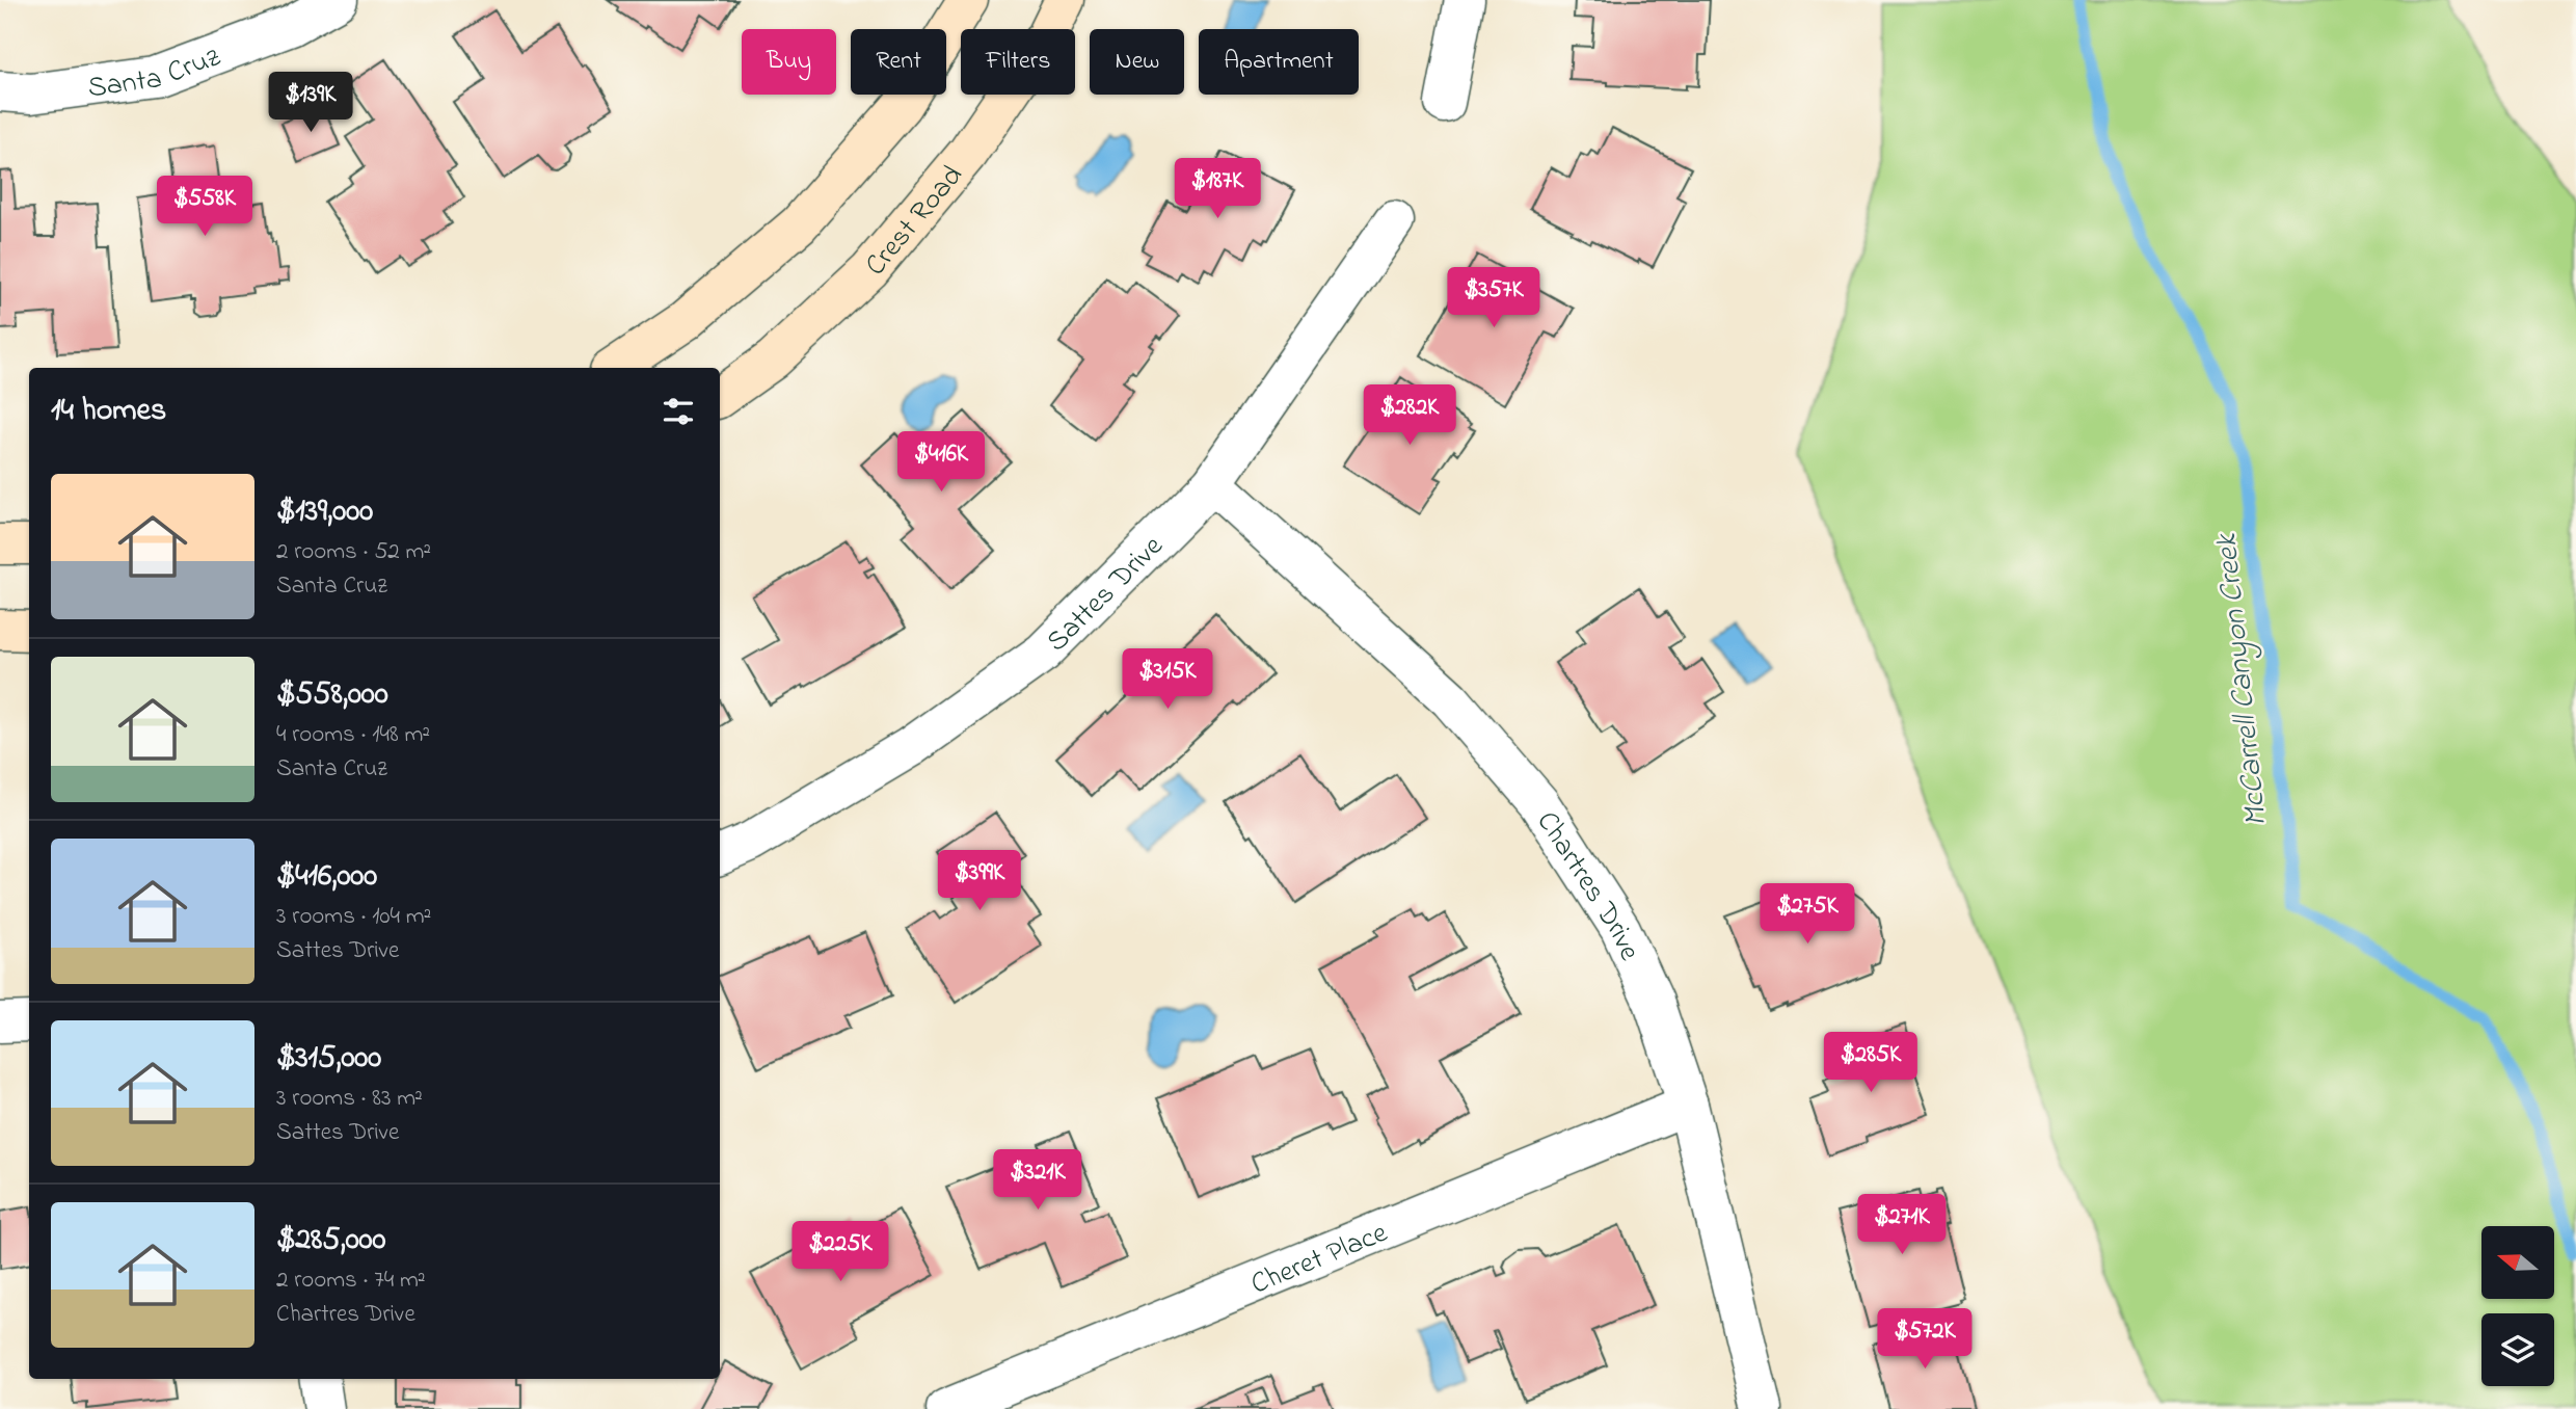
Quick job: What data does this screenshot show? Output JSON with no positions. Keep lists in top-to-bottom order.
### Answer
{
  "streets": {
    "main road": ["Crest Road"],
    "street": [
      "Santa Cruz",
      "Sattes Drive",
      "Chartres Drive",
      "Cheret Place"
    ]
  },
  "crossings": [
    ["Sattes Drive", "Chartres Drive"],
    ["Chartres Drive", "Cheret Place"]
  ],
  "water": ["McCarrell Canyon Creek"],
  "north": "left",
  "page": {
    "chip": [
      "Buy",
      "Rent",
      "Filters",
      "New",
      "Apartment"
    ],
    "price": [
      "$139K",
      "$187K",
      "$558K",
      "$357K",
      "$282K",
      "$416K",
      "$315K",
      "$399K",
      "$275K",
      "$285K",
      "$321K",
      "$271K",
      "$225K",
      "$572K"
    ],
    "heading": "14 homes",
    "list": [
      {
        "name": "$139,000",
        "note": "2 rooms · 52 m² · Santa Cruz"
      },
      {
        "name": "$558,000",
        "note": "4 rooms · 148 m² · Santa Cruz"
      },
      {
        "name": "$416,000",
        "note": "3 rooms · 104 m² · Sattes Drive"
      },
      {
        "name": "$315,000",
        "note": "3 rooms · 83 m² · Sattes Drive"
      },
      {
        "name": "$285,000",
        "note": "2 rooms · 74 m² · Chartres Drive"
      }
    ]
  }
}
